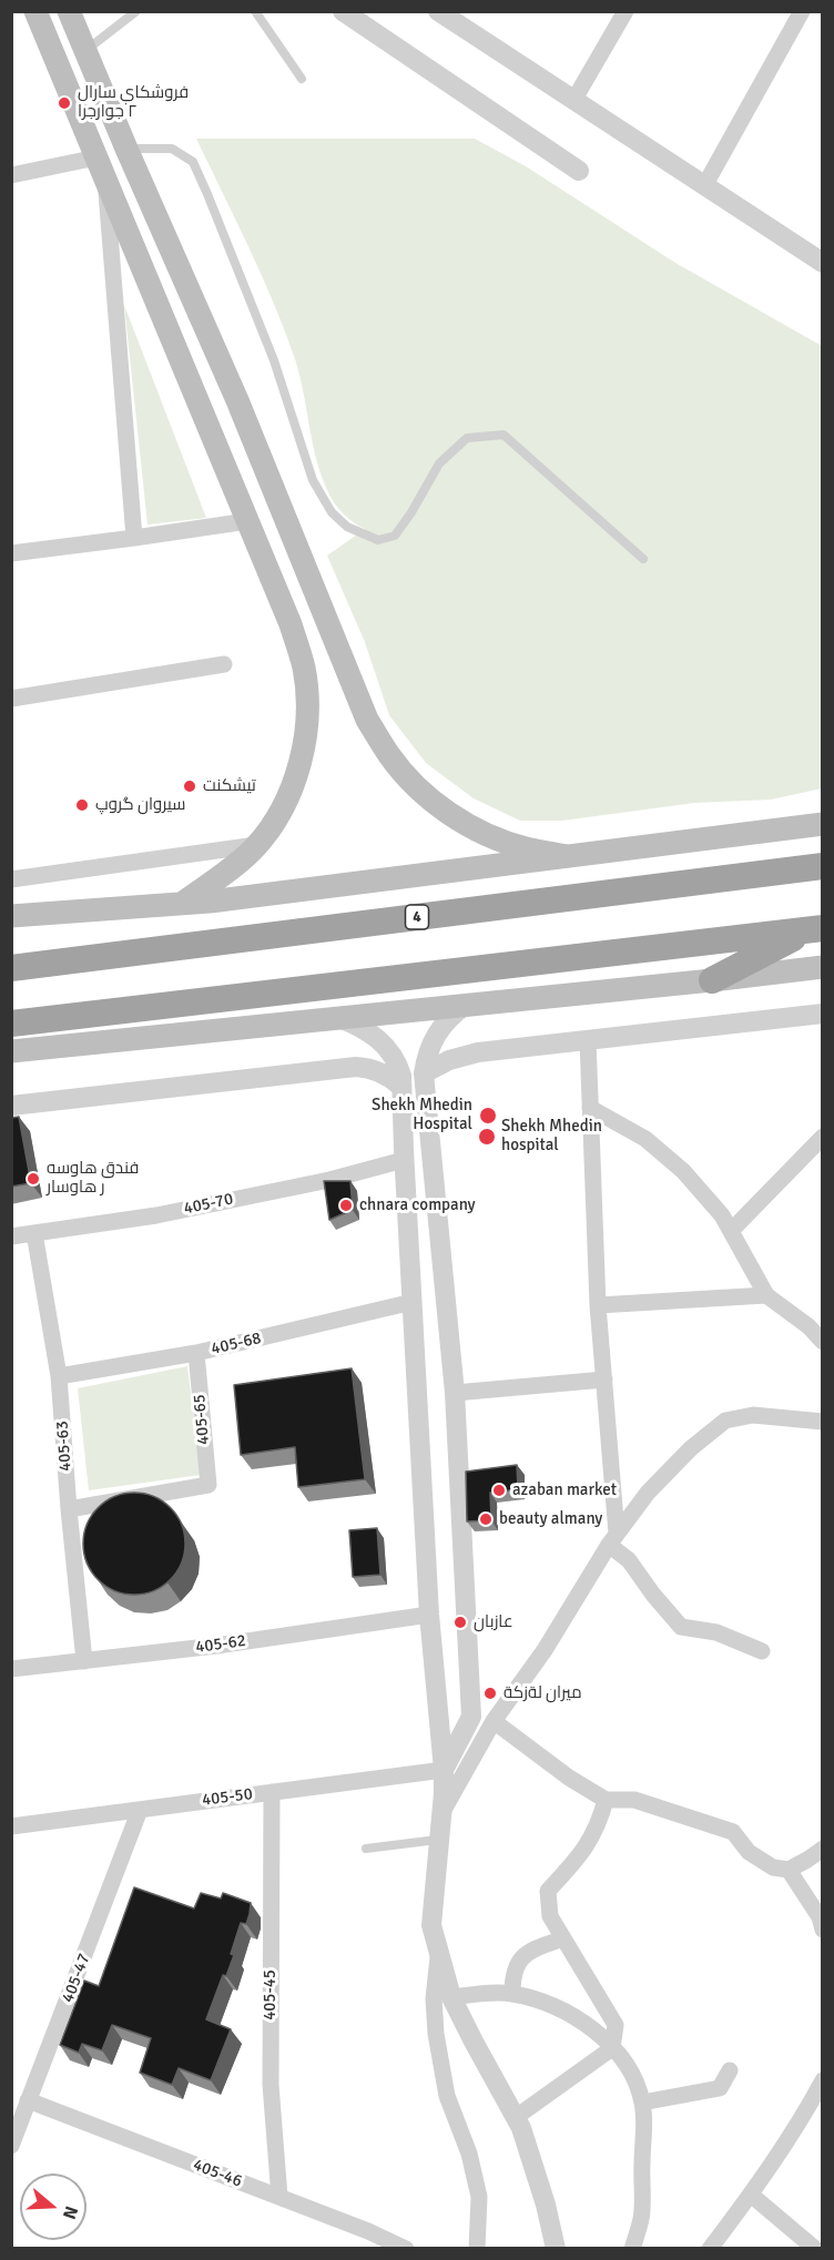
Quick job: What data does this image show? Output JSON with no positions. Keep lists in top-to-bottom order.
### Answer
{
  "streets": {
    "highway": ["4"],
    "street": [
      "405-70",
      "405-68",
      "405-65",
      "405-63",
      "405-62",
      "405-50",
      "405-47",
      "405-45",
      "405-46"
    ]
  },
  "crossings": [
    ["405-70", "405-63"],
    ["405-68", "405-65"],
    ["405-68", "405-63"],
    ["405-65", "405-63"],
    ["405-63", "405-62"],
    ["405-50", "405-47"],
    ["405-50", "405-45"],
    ["405-47", "405-46"],
    ["405-45", "405-46"]
  ],
  "places": [
    "فروشكاي سارال ٢ جوارجرا",
    "تيشكنت",
    "سیروان گروپ",
    "Shekh Mhedin Hospital",
    "Shekh Mhedin hospital",
    "فندق هاوسه ر هاوسار",
    "chnara company",
    "azaban market",
    "beauty almany",
    "عازبان",
    "ميران لةزكة"
  ],
  "north": "right"
}
